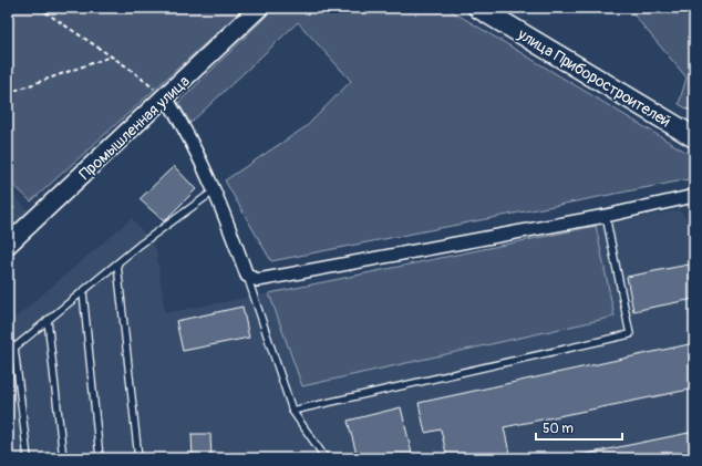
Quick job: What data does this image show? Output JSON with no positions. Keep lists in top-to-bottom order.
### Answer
{
  "streets": {
    "main road": ["улица Приборостроителей"],
    "street": ["Промышленная улица"]
  },
  "scale_bar": "50 m"
}
